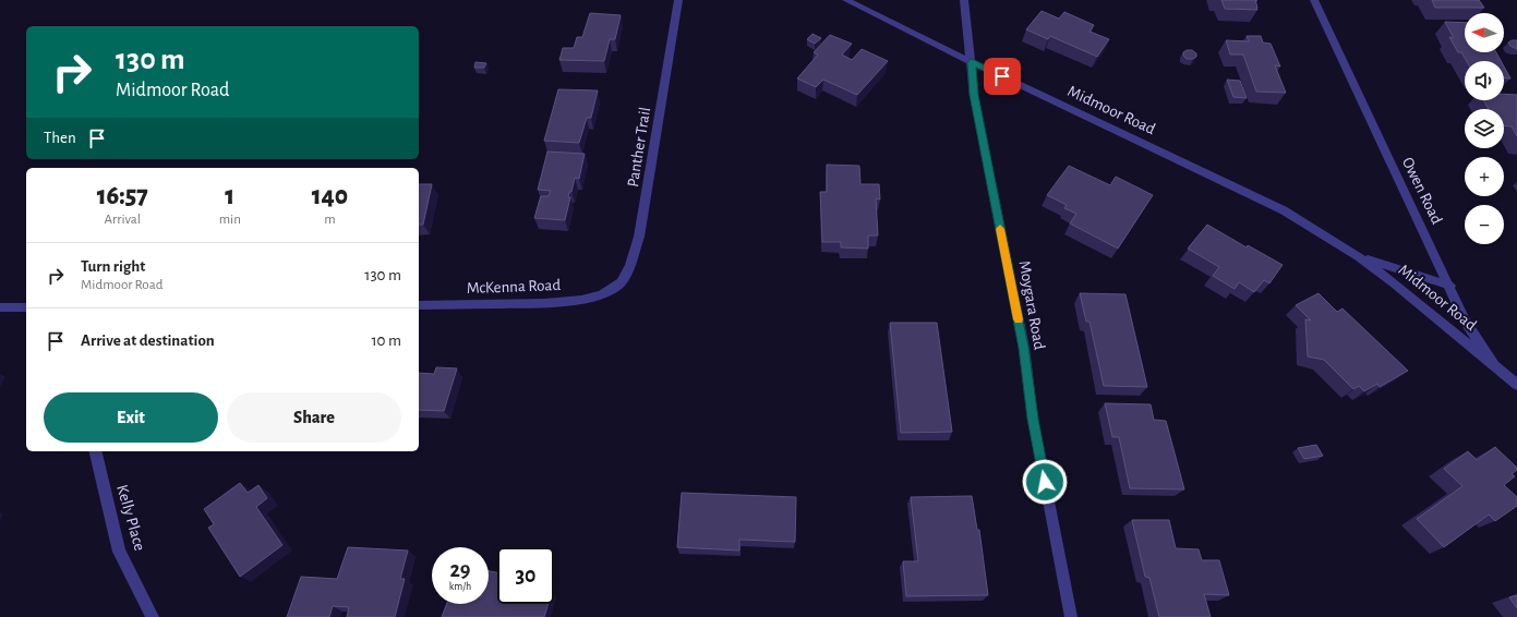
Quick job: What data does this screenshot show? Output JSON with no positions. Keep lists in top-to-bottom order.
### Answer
{
  "streets": {
    "street": [
      "Midmoor Road",
      "Panther Trail",
      "Owen Road",
      "McKenna Road",
      "Moygara Road",
      "Kelly Place"
    ]
  },
  "crossings": [
    ["Midmoor Road", "Owen Road"],
    ["Midmoor Road", "Moygara Road"],
    ["Panther Trail", "McKenna Road"]
  ],
  "north": "left",
  "page": {
    "map_buttons": ["+", "−"],
    "turn": ["130 m", "Midmoor Road"],
    "then": "Then",
    "eta": [
      "16:57",
      "Arrival",
      "1",
      "min",
      "140",
      "m"
    ],
    "list": [
      {
        "name": "Turn right",
        "note": "Midmoor Road",
        "value": "130 m"
      },
      {
        "name": "Arrive at destination",
        "value": "10 m"
      }
    ],
    "buttons": ["Exit", "Share"],
    "speed": "29 km/h",
    "limit": "30"
  }
}
